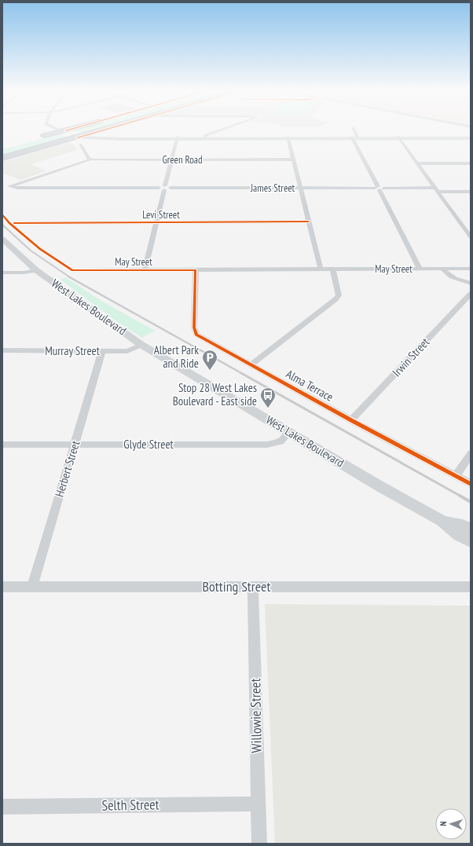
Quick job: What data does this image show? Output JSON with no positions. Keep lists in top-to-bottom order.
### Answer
{
  "streets": {
    "main road": ["West Lakes Boulevard"],
    "street": [
      "Green Road",
      "James Street",
      "Levi Street",
      "May Street",
      "Murray Street",
      "Irwin Street",
      "Alma Terrace",
      "Glyde Street",
      "Herbert Street",
      "Botting Street",
      "Willowie Street",
      "Selth Street"
    ]
  },
  "crossings": [
    ["Green Road", "James Street"],
    ["May Street", "Alma Terrace"],
    ["West Lakes Boulevard", "Murray Street"],
    ["West Lakes Boulevard", "Glyde Street"],
    ["Murray Street", "Herbert Street"],
    ["Irwin Street", "Alma Terrace"],
    ["Glyde Street", "Herbert Street"],
    ["Herbert Street", "Botting Street"],
    ["Botting Street", "Willowie Street"],
    ["Willowie Street", "Selth Street"]
  ],
  "places": {
    "parking": ["Albert Park and Ride"],
    "bus stop": ["Stop 28 West Lakes Boulevard - East side"]
  },
  "north": "left"
}
